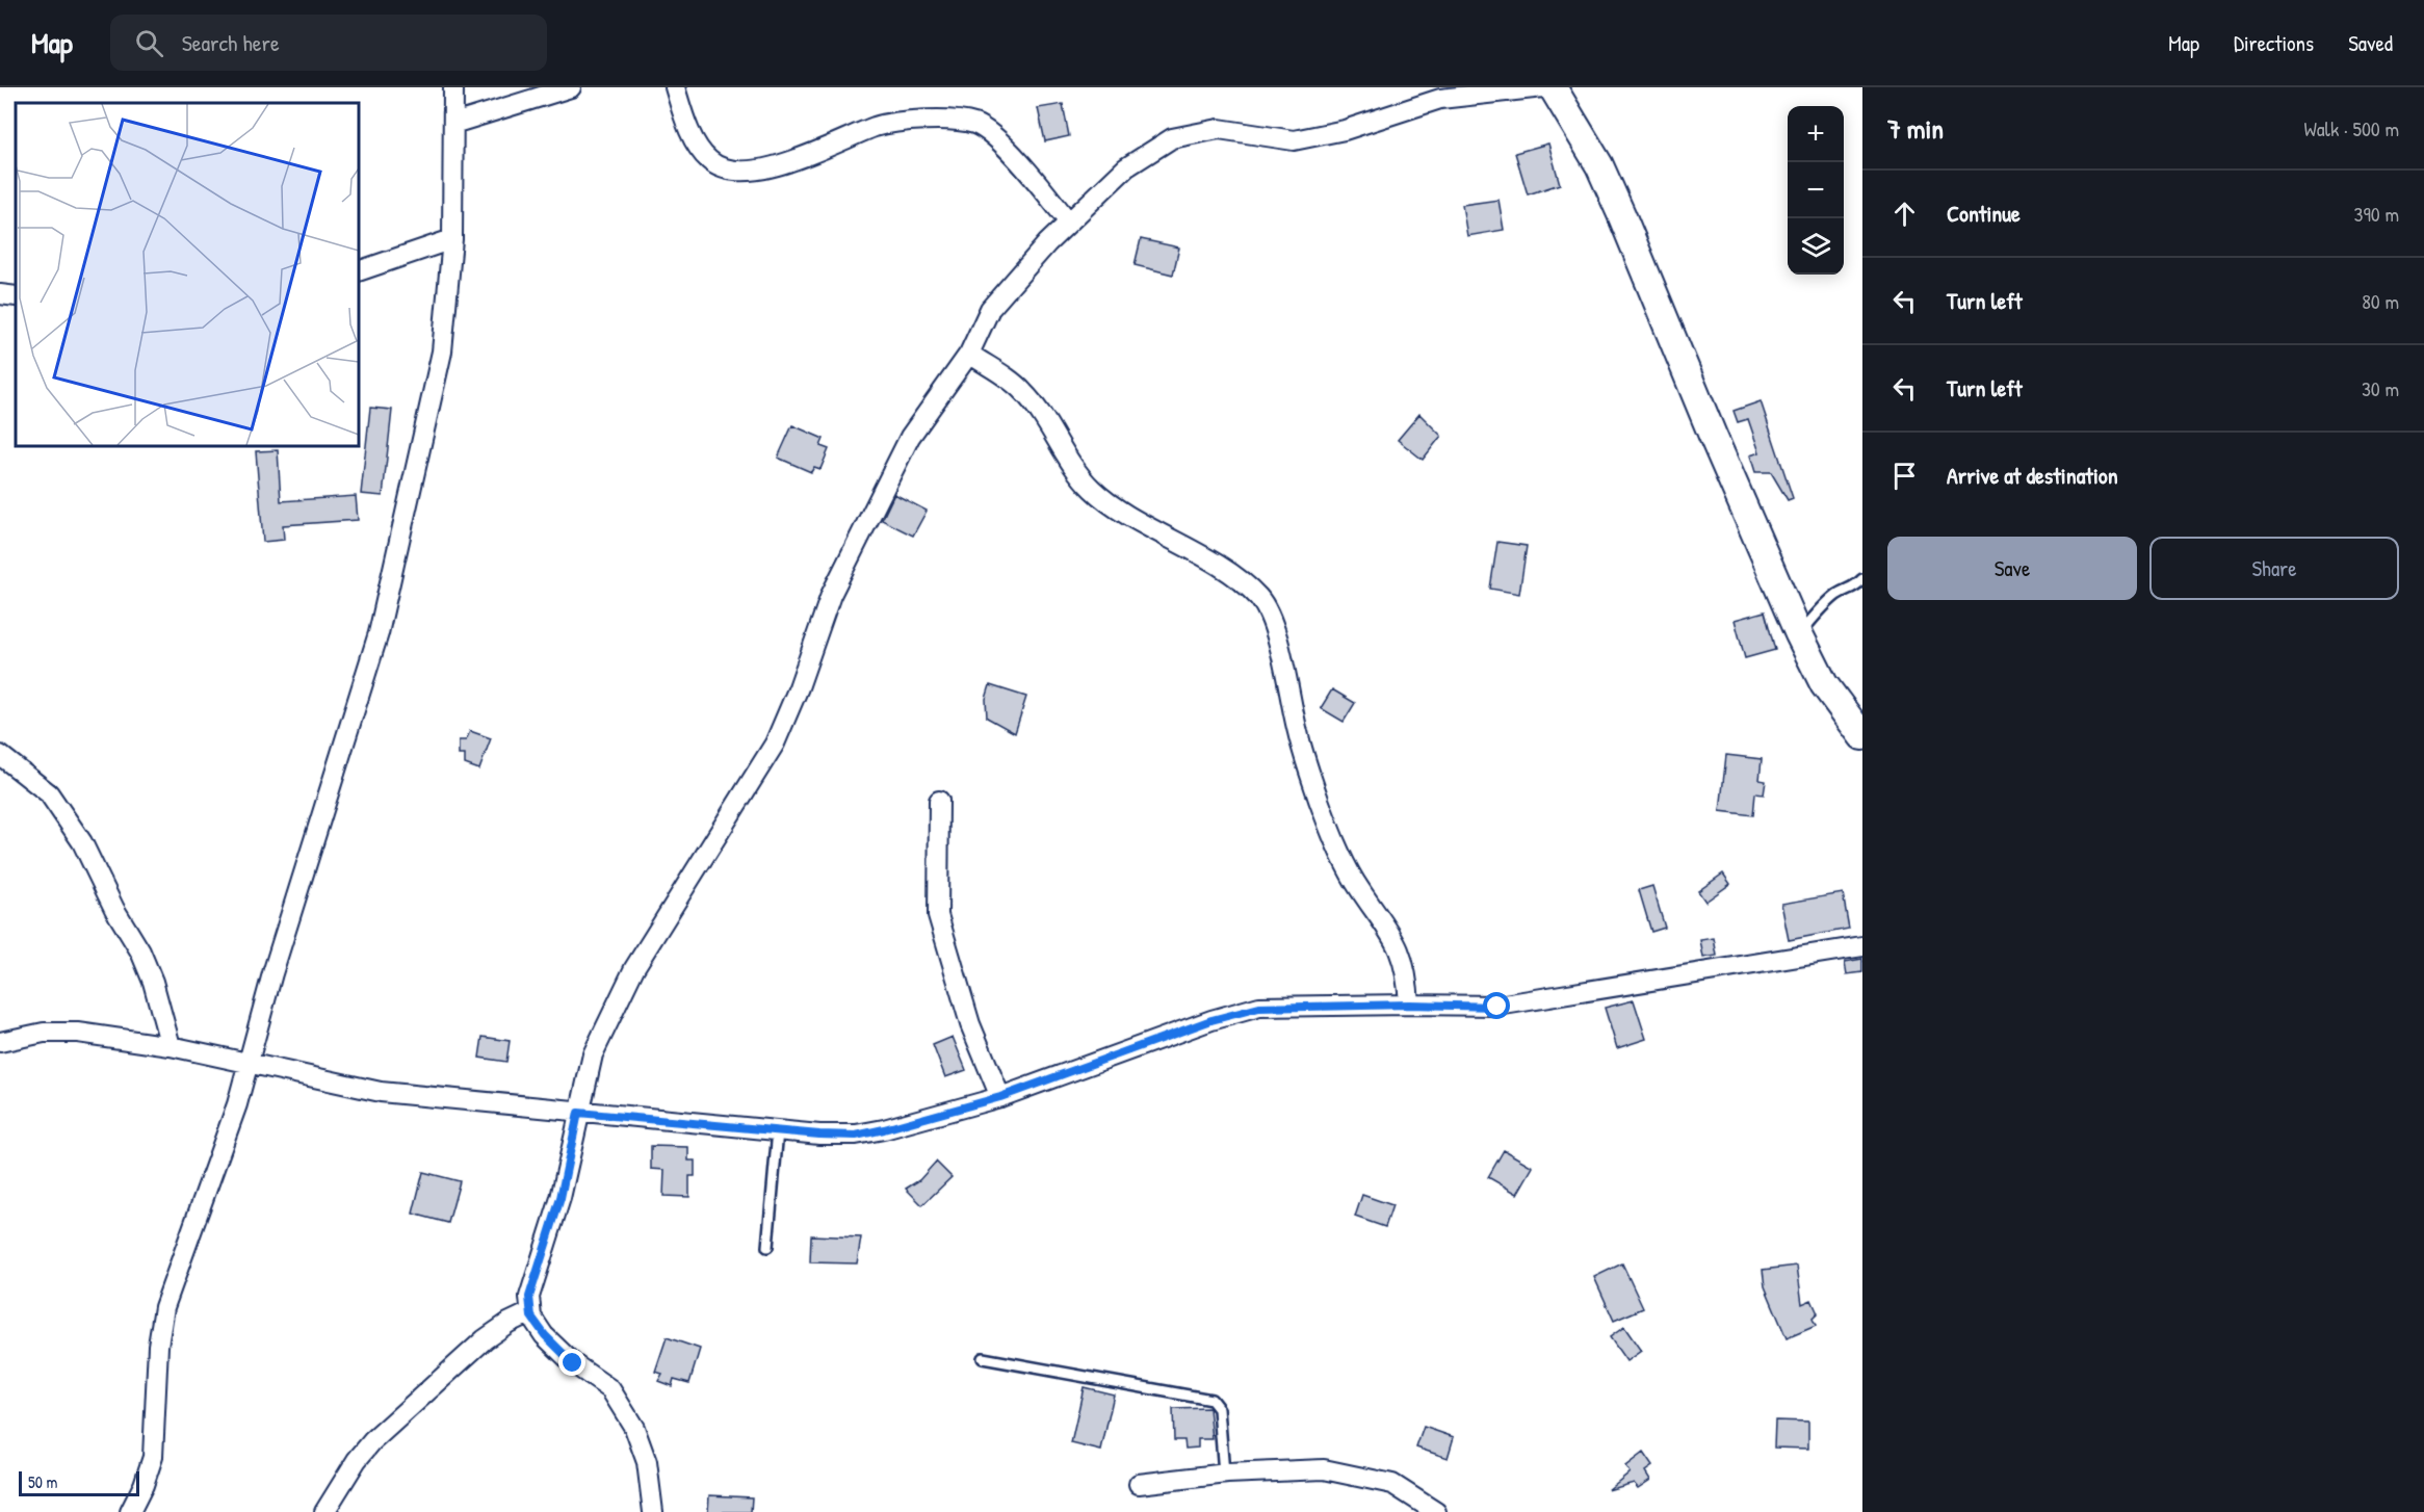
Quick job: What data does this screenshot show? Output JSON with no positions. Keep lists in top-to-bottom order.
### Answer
{
  "scale_bar": "50 m",
  "page": {
    "header": "Map",
    "search": "Search here",
    "nav": ["Map", "Directions", "Saved"],
    "heading": ["7 min", "Walk · 500 m"],
    "map_buttons": ["+", "−"],
    "list": [
      ["Continue", "390 m"],
      ["Turn left", "80 m"],
      ["Turn left", "30 m"],
      "Arrive at destination"
    ],
    "buttons": ["Save", "Share"],
    "scale": "50 m"
  }
}
